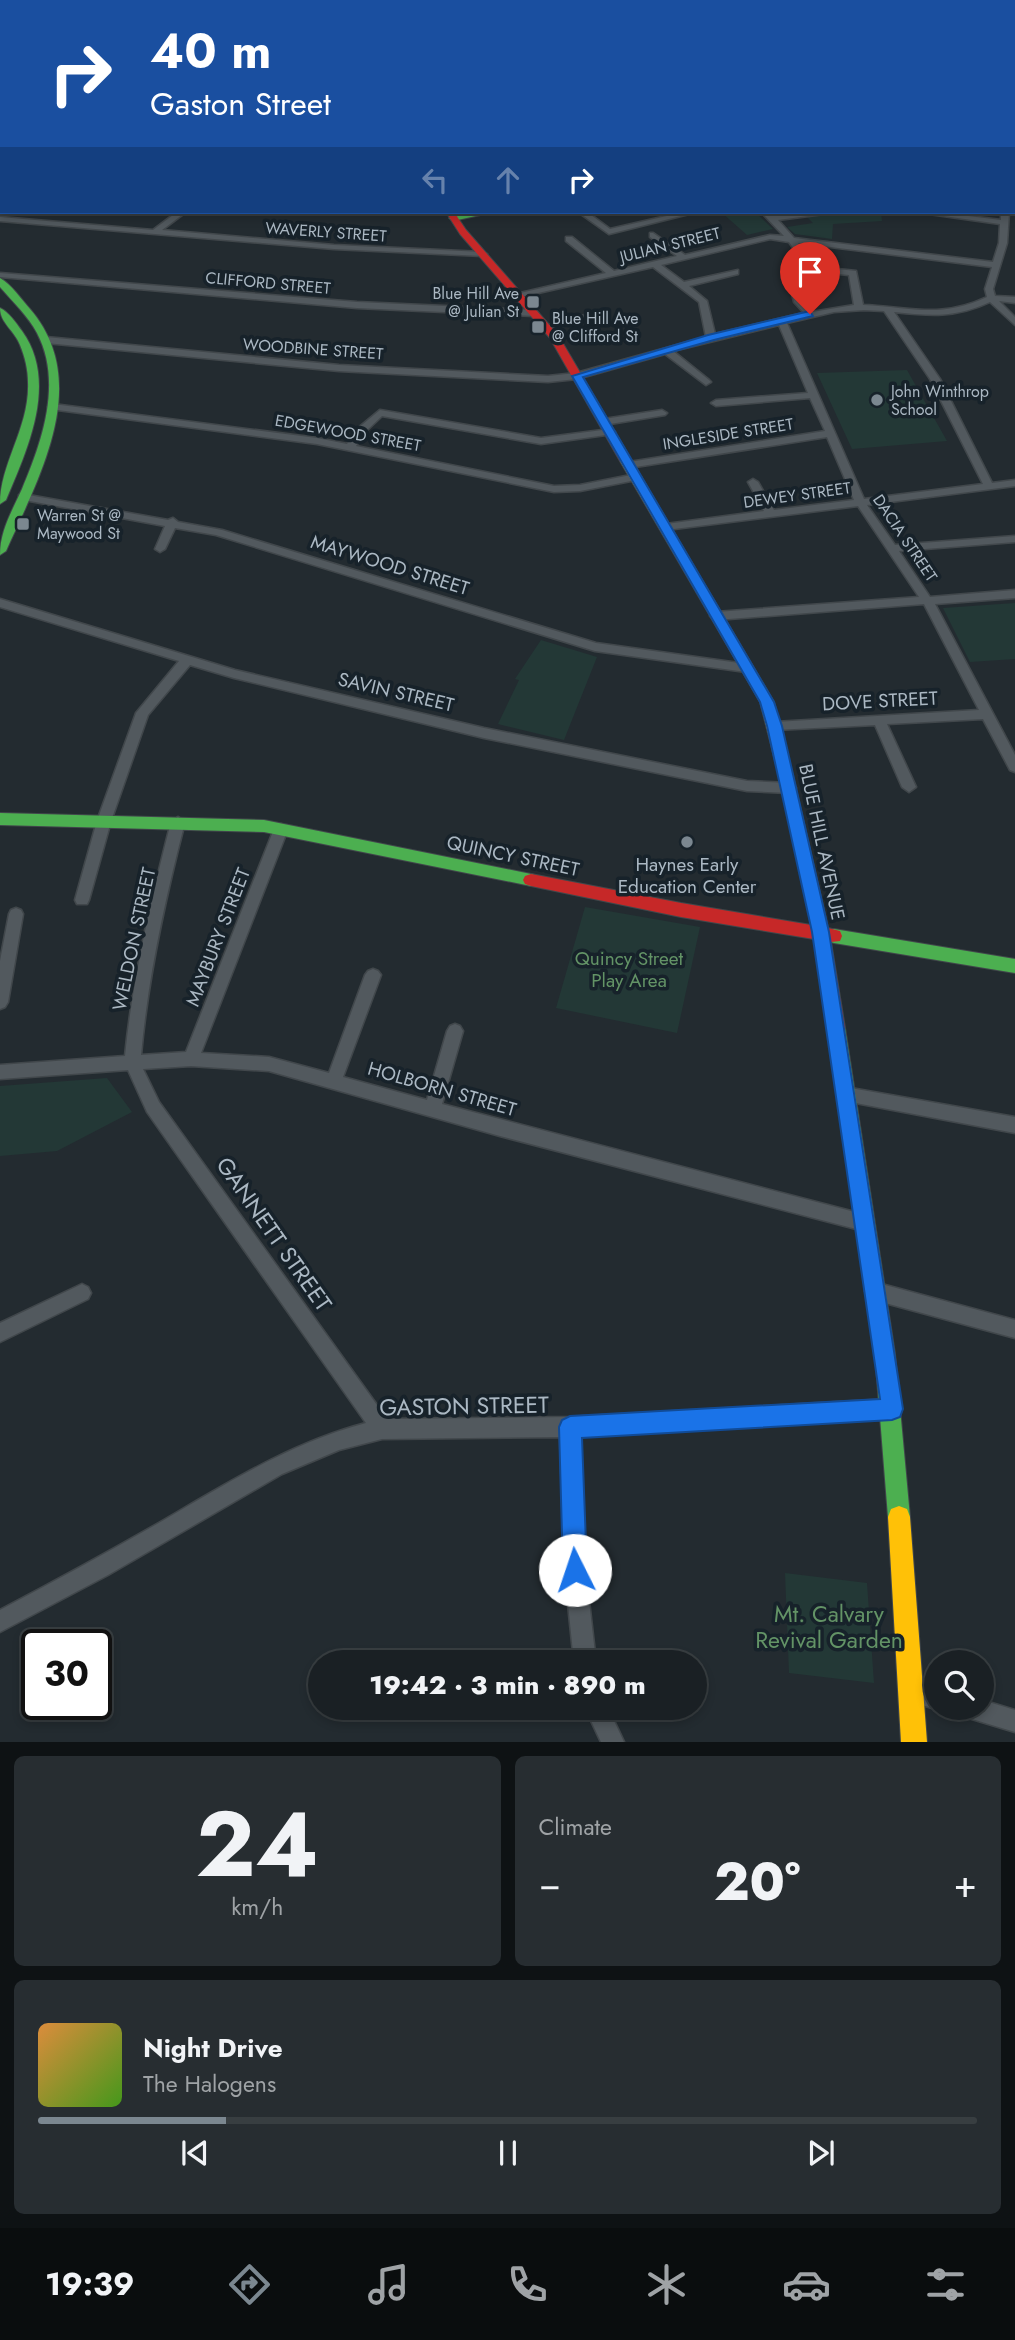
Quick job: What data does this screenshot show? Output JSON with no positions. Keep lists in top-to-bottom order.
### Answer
{
  "streets": {
    "main road": ["BLUE HILL AVENUE", "QUINCY STREET"],
    "street": [
      "WAVERLY STREET",
      "JULIAN STREET",
      "CLIFFORD STREET",
      "WOODBINE STREET",
      "EDGEWOOD STREET",
      "INGLESIDE STREET",
      "DEWEY STREET",
      "DACIA STREET",
      "MAYWOOD STREET",
      "SAVIN STREET",
      "DOVE STREET",
      "MAYBURY STREET",
      "WELDON STREET",
      "HOLBORN STREET",
      "GANNETT STREET",
      "GASTON STREET"
    ]
  },
  "crossings": [
    ["WAVERLY STREET", "BLUE HILL AVENUE"],
    ["JULIAN STREET", "BLUE HILL AVENUE"],
    ["CLIFFORD STREET", "BLUE HILL AVENUE"],
    ["WOODBINE STREET", "DACIA STREET"],
    ["WOODBINE STREET", "BLUE HILL AVENUE"],
    ["EDGEWOOD STREET", "INGLESIDE STREET"],
    ["EDGEWOOD STREET", "BLUE HILL AVENUE"],
    ["INGLESIDE STREET", "DACIA STREET"],
    ["INGLESIDE STREET", "BLUE HILL AVENUE"],
    ["DEWEY STREET", "DACIA STREET"],
    ["DEWEY STREET", "BLUE HILL AVENUE"],
    ["DACIA STREET", "DOVE STREET"],
    ["MAYWOOD STREET", "BLUE HILL AVENUE"],
    ["SAVIN STREET", "BLUE HILL AVENUE"],
    ["DOVE STREET", "BLUE HILL AVENUE"],
    ["BLUE HILL AVENUE", "QUINCY STREET"],
    ["BLUE HILL AVENUE", "HOLBORN STREET"],
    ["BLUE HILL AVENUE", "GASTON STREET"],
    ["QUINCY STREET", "MAYBURY STREET"],
    ["QUINCY STREET", "WELDON STREET"],
    ["MAYBURY STREET", "HOLBORN STREET"],
    ["WELDON STREET", "HOLBORN STREET"],
    ["WELDON STREET", "GANNETT STREET"],
    ["HOLBORN STREET", "GANNETT STREET"],
    ["GANNETT STREET", "GASTON STREET"]
  ],
  "parks": ["Quincy Street Play Area", "Mt. Calvary Revival Garden"],
  "places": {
    "transit": ["Blue Hill Ave @ Julian St", "Blue Hill Ave @ Clifford St", "Warren St @ Maywood St"],
    "other": ["John Winthrop School", "Haynes Early Education Center"]
  },
  "page": {
    "turn": ["40 m", "Gaston Street"],
    "limit": "30",
    "trip": "19:42 · 3 min · 890 m",
    "tile": [
      ["24", "km/h"],
      "Climate"
    ],
    "heat": ["−", "20°", "+"],
    "song": ["Night Drive", "The Halogens"],
    "tabs": "19:39"
  }
}
